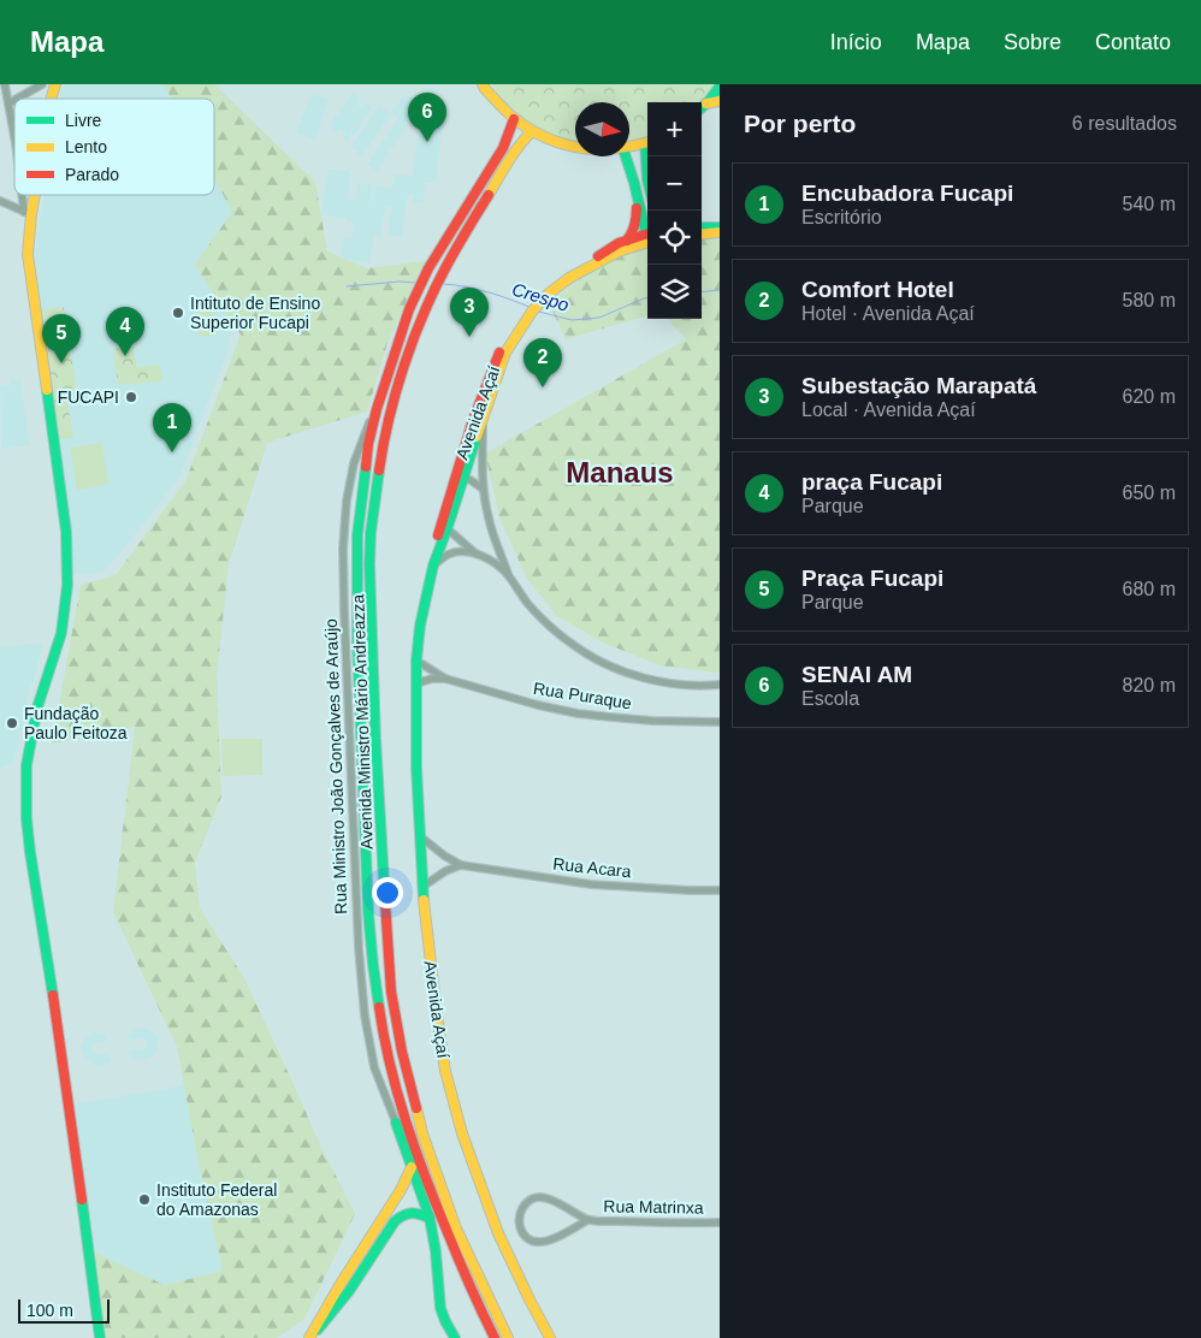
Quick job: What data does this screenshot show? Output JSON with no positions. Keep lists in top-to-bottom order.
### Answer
{
  "streets": {
    "street": [
      "Avenida Açaí",
      "Rua Puraque",
      "Avenida Ministro Mário Andreazza",
      "Rua Ministro João Gonçalves de Araújo",
      "Rua Acara",
      "Rua Matrinxa"
    ]
  },
  "crossings": [
    ["Avenida Açaí", "Rua Puraque"],
    ["Avenida Açaí", "Rua Acara"],
    ["Avenida Ministro Mário Andreazza", "Rua Ministro João Gonçalves de Araújo"]
  ],
  "districts": ["Manaus"],
  "water": ["Crespo"],
  "places": [
    "Intituto de Ensino Superior Fucapi",
    "FUCAPI",
    "Fundação Paulo Feitoza",
    "Instituto Federal do Amazonas"
  ],
  "legend": ["Livre", "Lento", "Parado"],
  "scale_bar": "100 m",
  "north": "right",
  "page": {
    "header": "Mapa",
    "nav": [
      "Início",
      "Mapa",
      "Sobre",
      "Contato"
    ],
    "heading": ["Por perto", "6 resultados"],
    "pins": [
      "6",
      "3",
      "4",
      "5",
      "2",
      "1"
    ],
    "map_buttons": ["+", "−"],
    "list": [
      {
        "mark": "1",
        "name": "Encubadora Fucapi",
        "note": "Escritório",
        "value": "540 m"
      },
      {
        "mark": "2",
        "name": "Comfort Hotel",
        "note": "Hotel · Avenida Açaí",
        "value": "580 m"
      },
      {
        "mark": "3",
        "name": "Subestação Marapatá",
        "note": "Local · Avenida Açaí",
        "value": "620 m"
      },
      {
        "mark": "4",
        "name": "praça Fucapi",
        "note": "Parque",
        "value": "650 m"
      },
      {
        "mark": "5",
        "name": "Praça Fucapi",
        "note": "Parque",
        "value": "680 m"
      },
      {
        "mark": "6",
        "name": "SENAI AM",
        "note": "Escola",
        "value": "820 m"
      }
    ],
    "scale": "100 m"
  }
}
